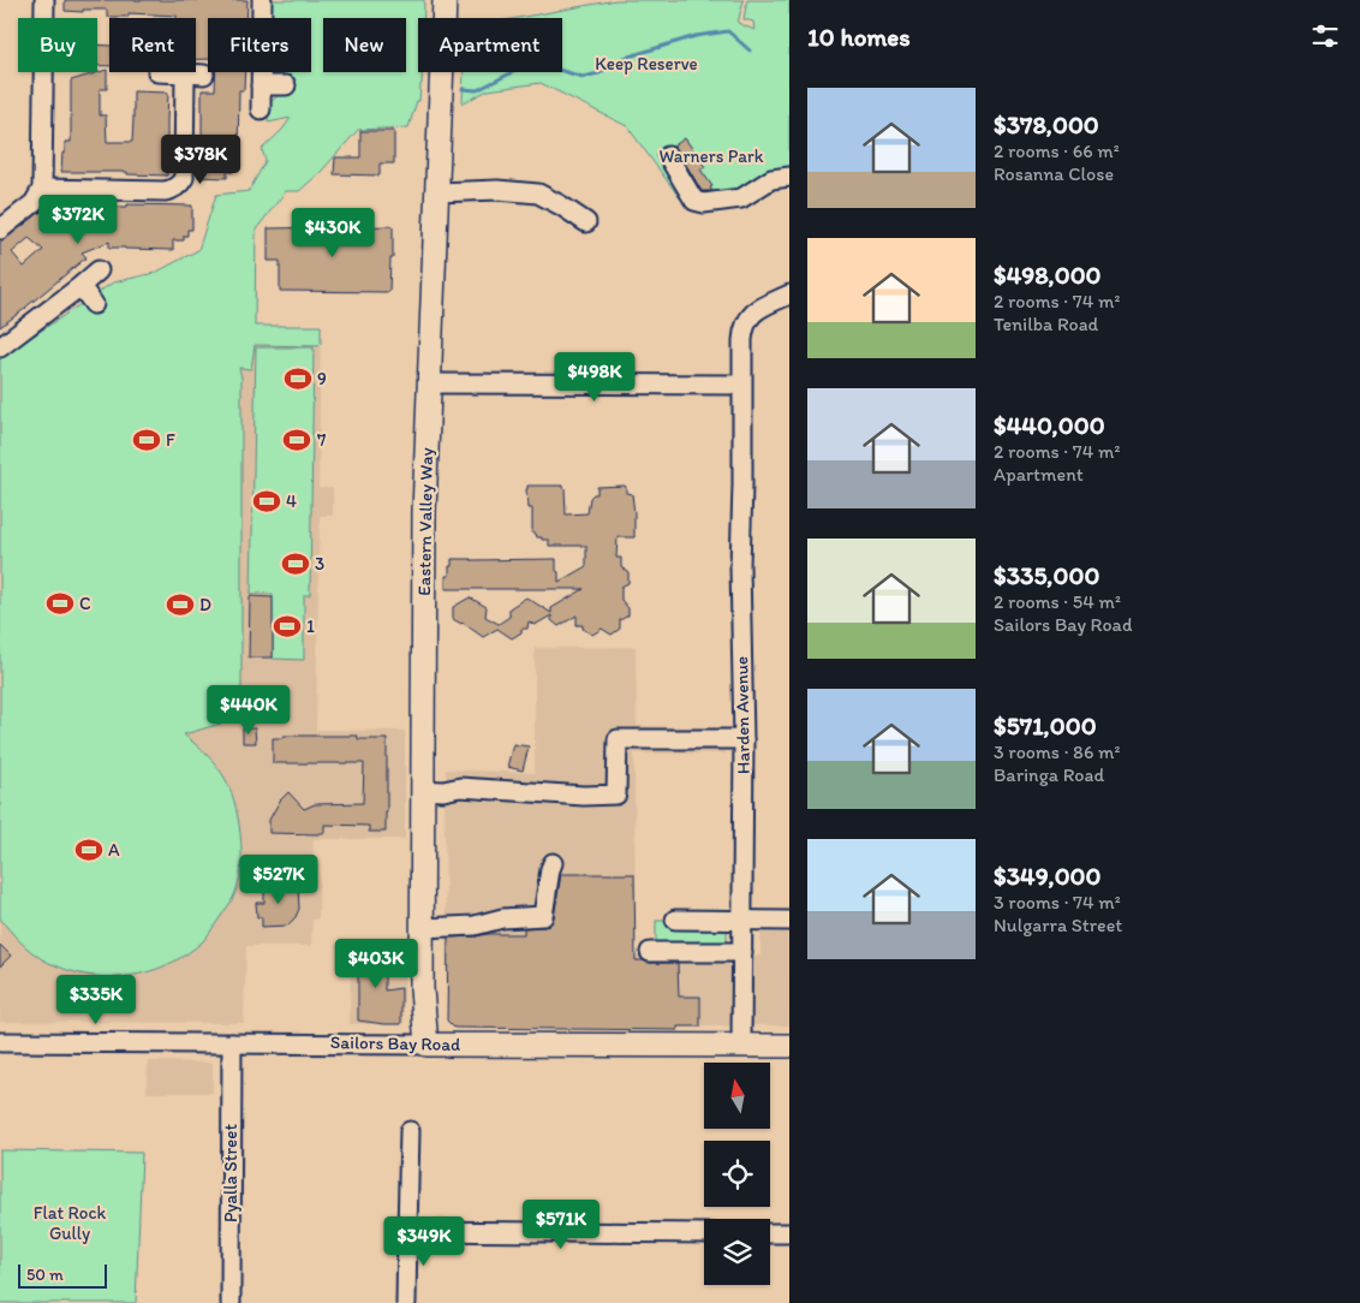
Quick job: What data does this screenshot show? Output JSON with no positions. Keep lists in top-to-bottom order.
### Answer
{
  "streets": {
    "main road": ["Eastern Valley Way", "Sailors Bay Road"],
    "street": ["Harden Avenue", "Pyalla Street"]
  },
  "crossings": [
    ["Eastern Valley Way", "Sailors Bay Road"],
    ["Harden Avenue", "Sailors Bay Road"],
    ["Sailors Bay Road", "Pyalla Street"]
  ],
  "parks": ["Keep Reserve", "Warners Park", "Flat Rock Gully"],
  "places": {
    "sports": [
      "9",
      "F",
      "7",
      "4",
      "3",
      "C",
      "D",
      "1",
      "A"
    ]
  },
  "scale_bar": "50 m",
  "north": "top",
  "page": {
    "heading": "10 homes",
    "chip": [
      "Buy",
      "Rent",
      "Filters",
      "New",
      "Apartment"
    ],
    "list": [
      {
        "name": "$378,000",
        "note": "2 rooms · 66 m² · Rosanna Close"
      },
      {
        "name": "$498,000",
        "note": "2 rooms · 74 m² · Tenilba Road"
      },
      {
        "name": "$440,000",
        "note": "2 rooms · 74 m² · Apartment"
      },
      {
        "name": "$335,000",
        "note": "2 rooms · 54 m² · Sailors Bay Road"
      },
      {
        "name": "$571,000",
        "note": "3 rooms · 86 m² · Baringa Road"
      },
      {
        "name": "$349,000",
        "note": "3 rooms · 74 m² · Nulgarra Street"
      }
    ],
    "price": [
      "$378K",
      "$372K",
      "$430K",
      "$498K",
      "$440K",
      "$527K",
      "$403K",
      "$335K",
      "$571K",
      "$349K"
    ],
    "scale": "50 m"
  }
}
